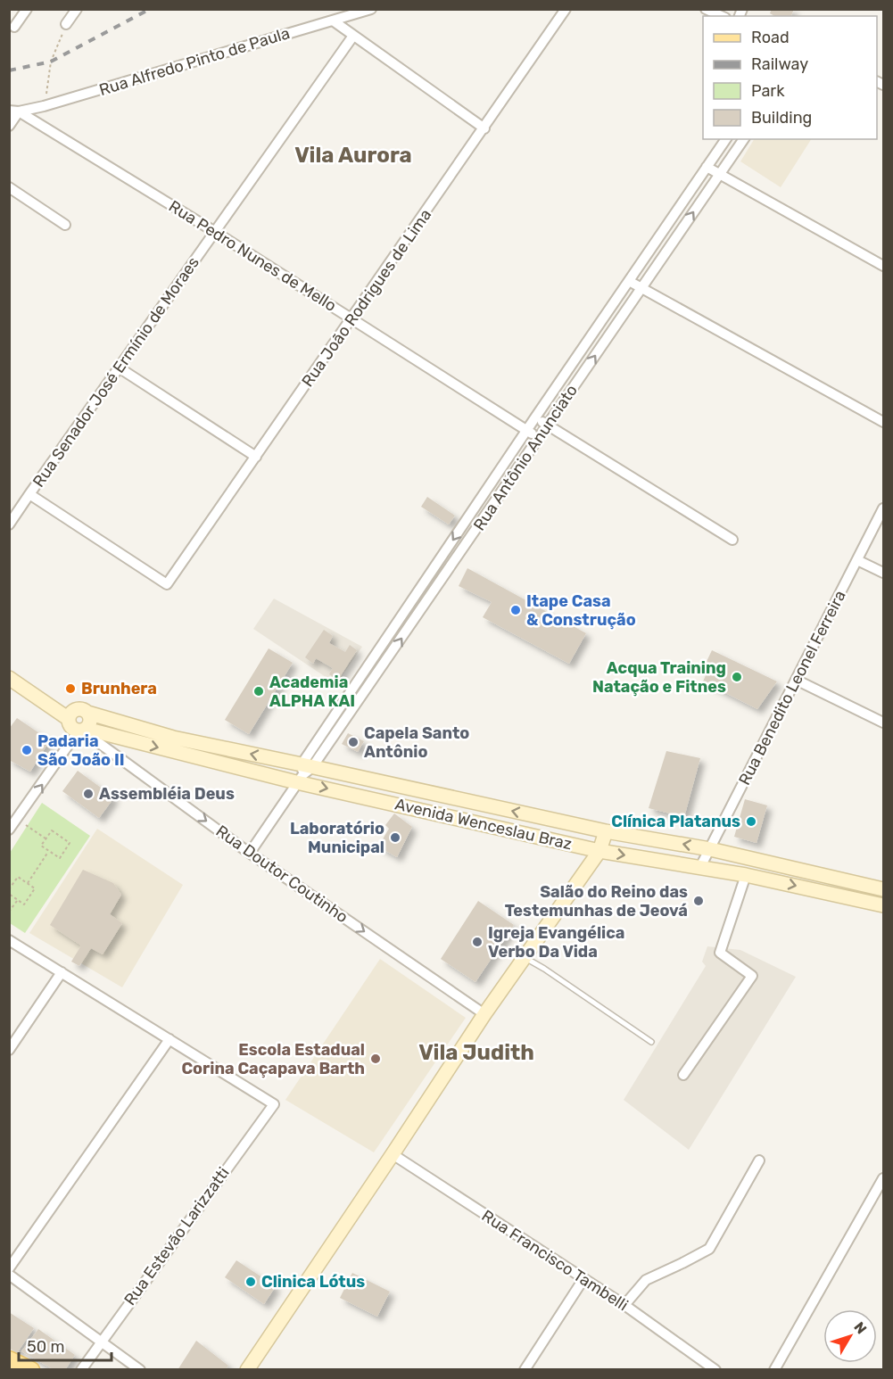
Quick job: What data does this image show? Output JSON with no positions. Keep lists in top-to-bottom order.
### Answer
{
  "streets": {
    "main road": ["Avenida Wenceslau Braz"],
    "street": [
      "Rua Alfredo Pinto de Paula",
      "Rua Pedro Nunes de Mello",
      "Rua João Rodrigues de Lima",
      "Rua Senador José Ermínio de Moraes",
      "Rua Antônio Anunciato",
      "Rua Benedito Leonel Ferreira",
      "Rua Doutor Coutinho",
      "Rua Estevão Larizzatti",
      "Rua Francisco Tambelli"
    ]
  },
  "crossings": [
    ["Rua Alfredo Pinto de Paula", "Rua Pedro Nunes de Mello"],
    ["Rua Pedro Nunes de Mello", "Rua João Rodrigues de Lima"],
    ["Rua Pedro Nunes de Mello", "Rua Senador José Ermínio de Moraes"],
    ["Rua Pedro Nunes de Mello", "Rua Antônio Anunciato"],
    ["Rua João Rodrigues de Lima", "Rua Senador José Ermínio de Moraes"],
    ["Rua Antônio Anunciato", "Avenida Wenceslau Braz"],
    ["Rua Antônio Anunciato", "Rua Doutor Coutinho"],
    ["Rua Benedito Leonel Ferreira", "Avenida Wenceslau Braz"],
    ["Avenida Wenceslau Braz", "Rua Doutor Coutinho"]
  ],
  "one_way": ["Rua Doutor Coutinho"],
  "districts": ["Vila Aurora", "Vila Judith"],
  "places": [
    "Itape Casa & Construção",
    "Acqua Training Natação e Fitnes",
    "Brunhera",
    "Academia ALPHA KAI",
    "Capela Santo Antônio",
    "Padaria São João II",
    "Assembléia Deus",
    "Clínica Platanus",
    "Laboratório Municipal",
    "Salão do Reino das Testemunhas de Jeová",
    "Igreja Evangélica Verbo Da Vida",
    "Escola Estadual Corina Caçapava Barth",
    "Clinica Lótus"
  ],
  "legend": [
    "Road",
    "Railway",
    "Park",
    "Building"
  ],
  "scale_bar": "50 m",
  "north": "top right"
}
